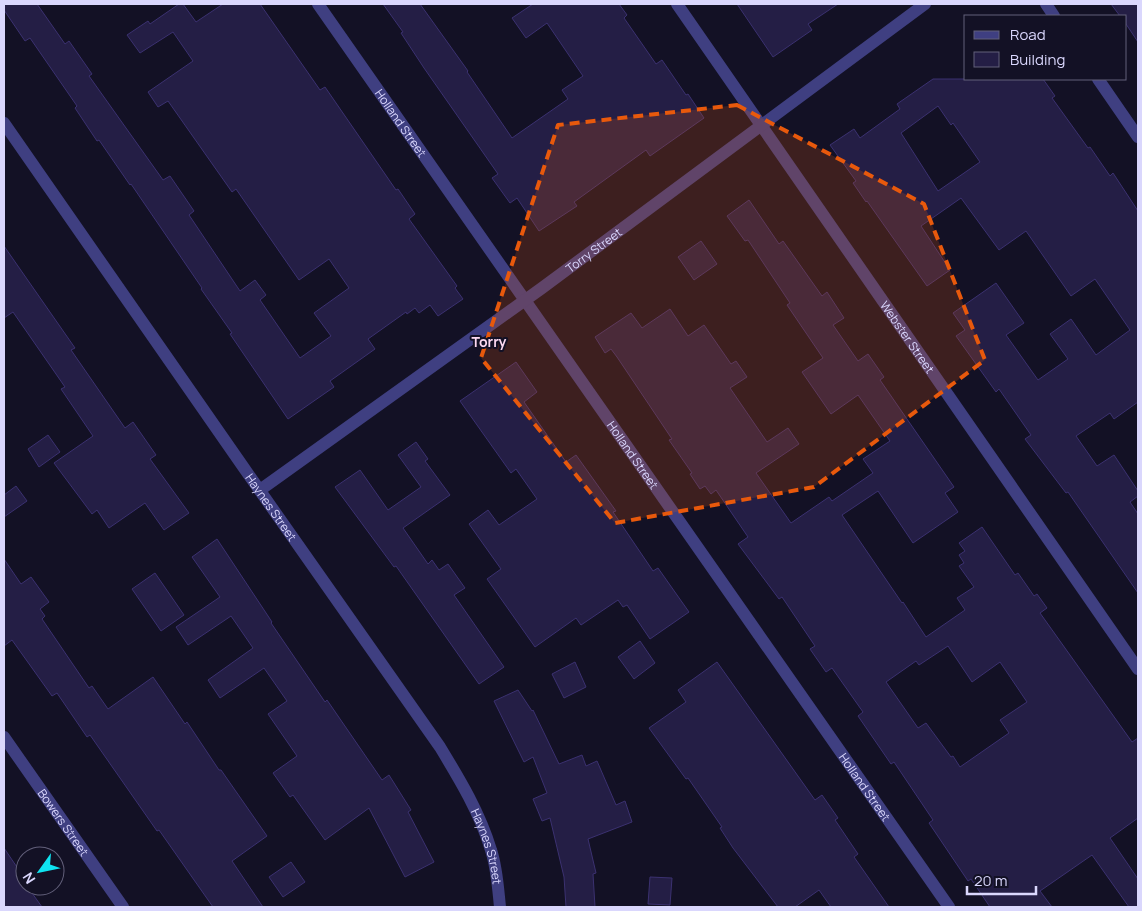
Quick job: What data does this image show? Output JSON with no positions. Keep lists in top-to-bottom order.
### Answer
{
  "streets": {
    "street": [
      "Holland Street",
      "Torry Street",
      "Webster Street",
      "Haynes Street",
      "Bowers Street"
    ]
  },
  "crossings": [
    ["Holland Street", "Torry Street"],
    ["Torry Street", "Webster Street"],
    ["Torry Street", "Haynes Street"]
  ],
  "districts": ["Torry"],
  "legend": ["Road", "Building"],
  "scale_bar": "20 m",
  "north": "bottom left"
}
